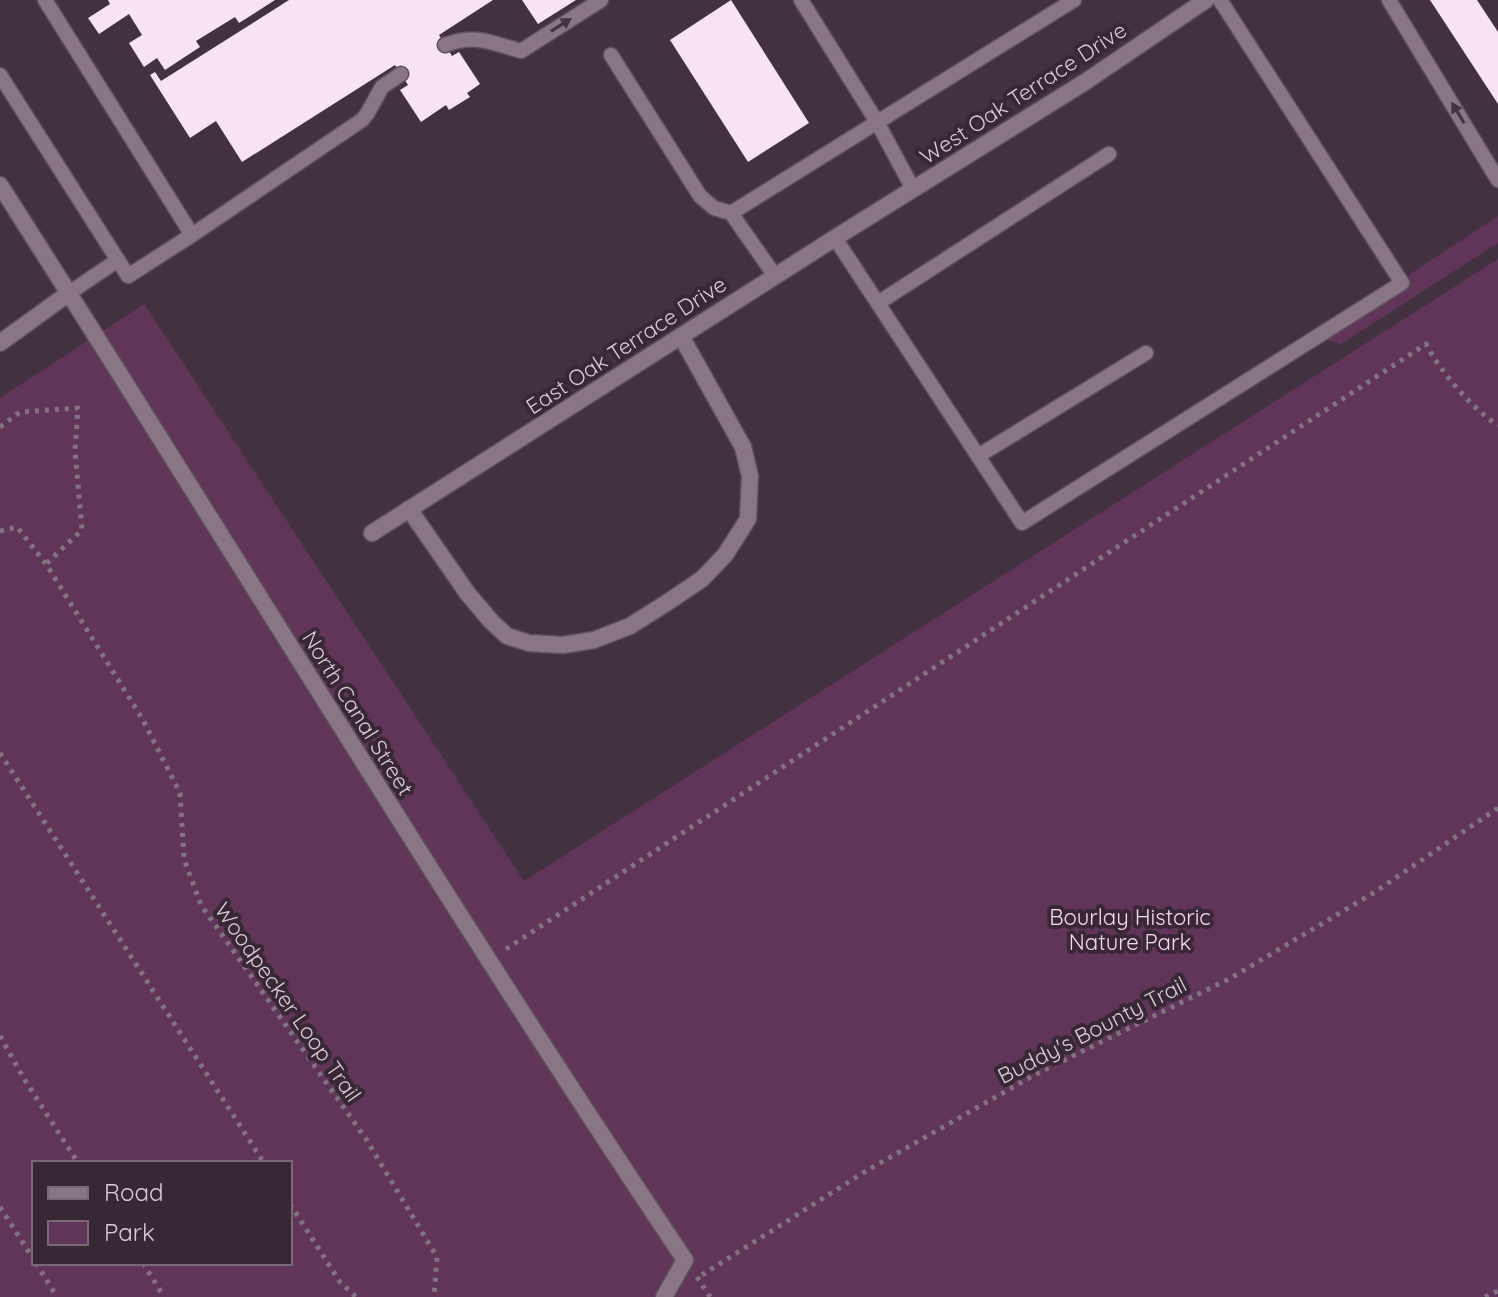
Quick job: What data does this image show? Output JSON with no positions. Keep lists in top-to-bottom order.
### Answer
{
  "streets": {
    "street": ["West Oak Terrace Drive", "East Oak Terrace Drive", "North Canal Street"],
    "path": ["Woodpecker Loop Trail", "Buddy's Bounty Trail"]
  },
  "crossings": [
    ["West Oak Terrace Drive", "East Oak Terrace Drive"]
  ],
  "parks": ["Bourlay Historic Nature Park"],
  "legend": ["Road", "Park"]
}
